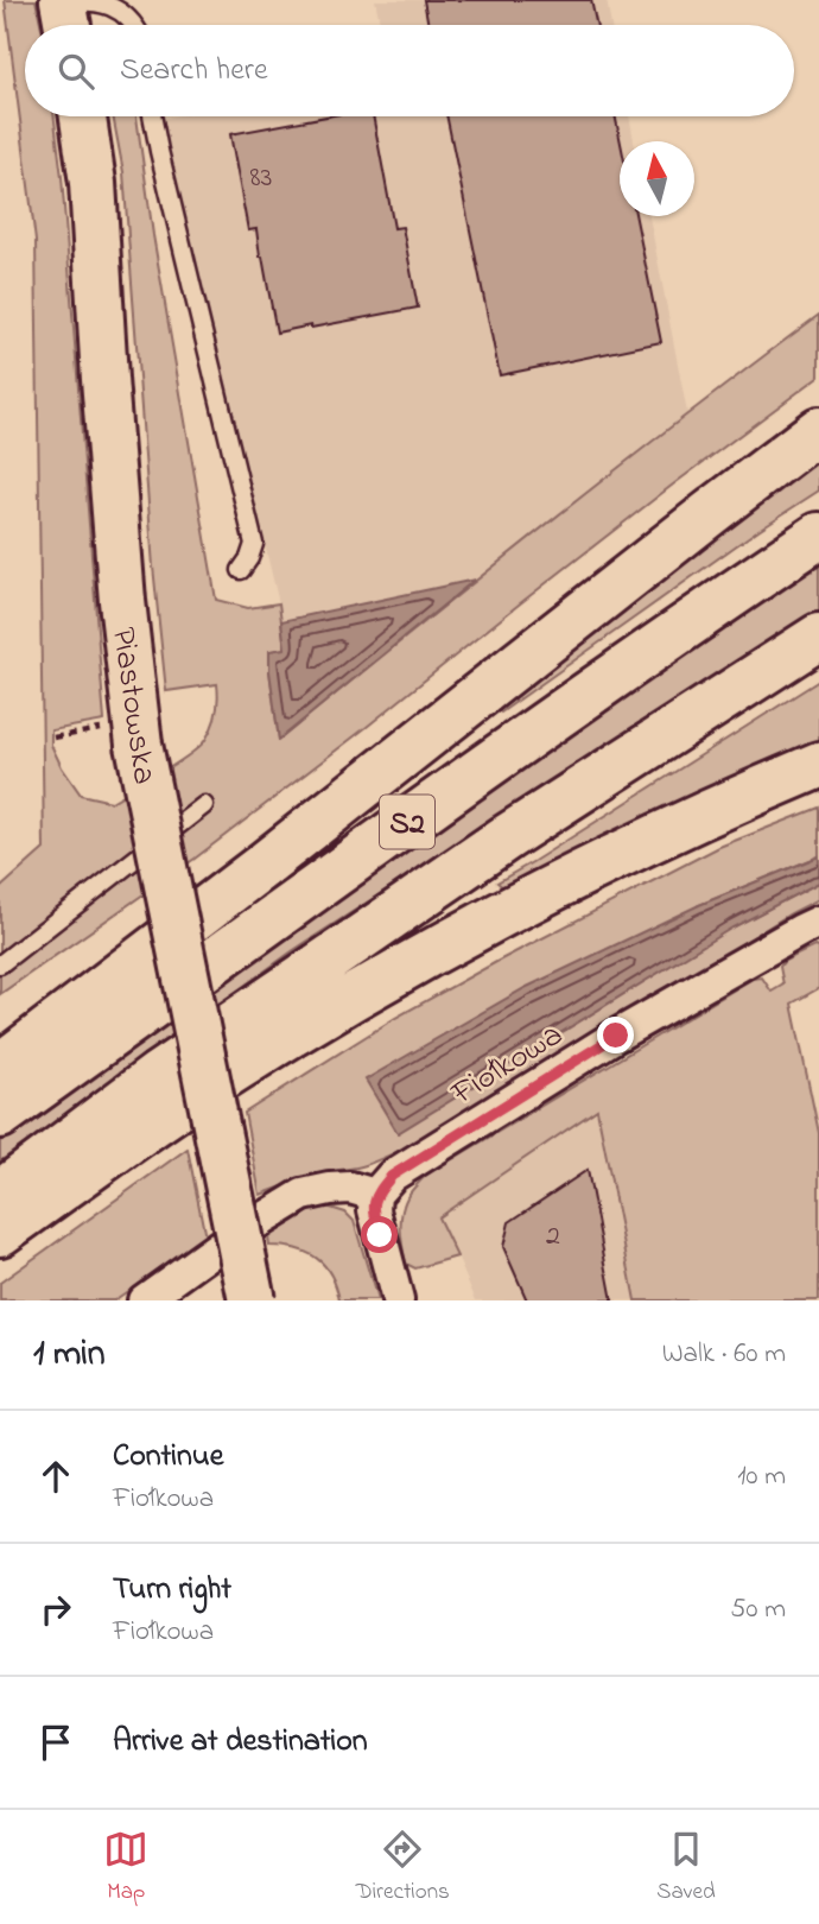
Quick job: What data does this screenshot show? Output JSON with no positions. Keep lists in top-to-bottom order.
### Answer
{
  "streets": {
    "main road": ["Piastowska", "S2"],
    "street": ["Fiołkowa"]
  },
  "house_numbers": ["83", "2"],
  "north": "top",
  "page": {
    "search": "Search here",
    "heading": ["1 min", "Walk · 60 m"],
    "list": [
      ["Continue", "Fiołkowa", "10 m"],
      ["Turn right", "Fiołkowa", "50 m"],
      "Arrive at destination"
    ],
    "nav": ["Map", "Directions", "Saved"]
  }
}
